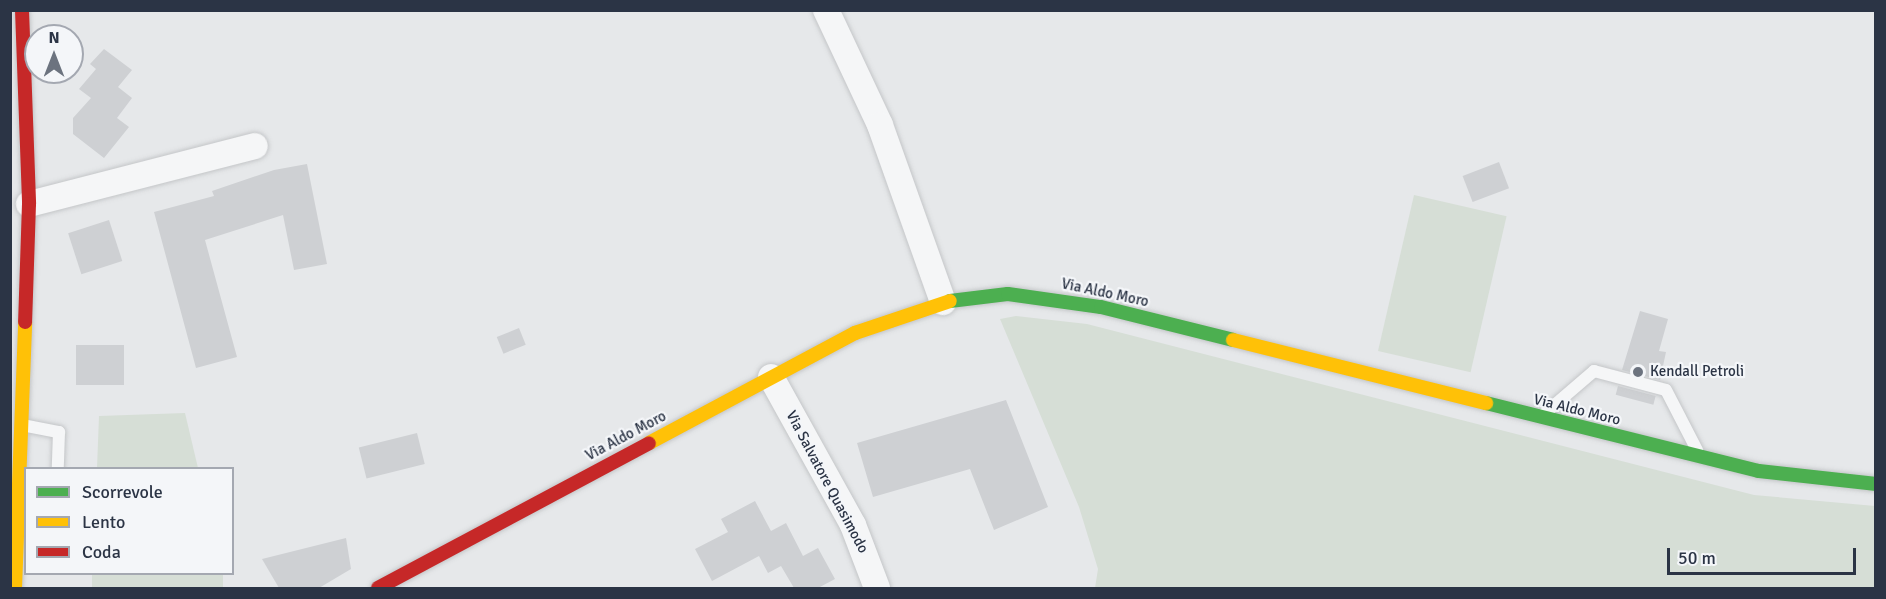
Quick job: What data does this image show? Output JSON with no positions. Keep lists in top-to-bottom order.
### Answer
{
  "streets": {
    "main road": ["Via Aldo Moro"],
    "street": ["Via Salvatore Quasimodo"]
  },
  "crossings": [
    ["Via Aldo Moro", "Via Salvatore Quasimodo"]
  ],
  "places": ["Kendall Petroli"],
  "legend": ["Scorrevole", "Lento", "Coda"],
  "scale_bar": "50 m",
  "north": "top"
}
